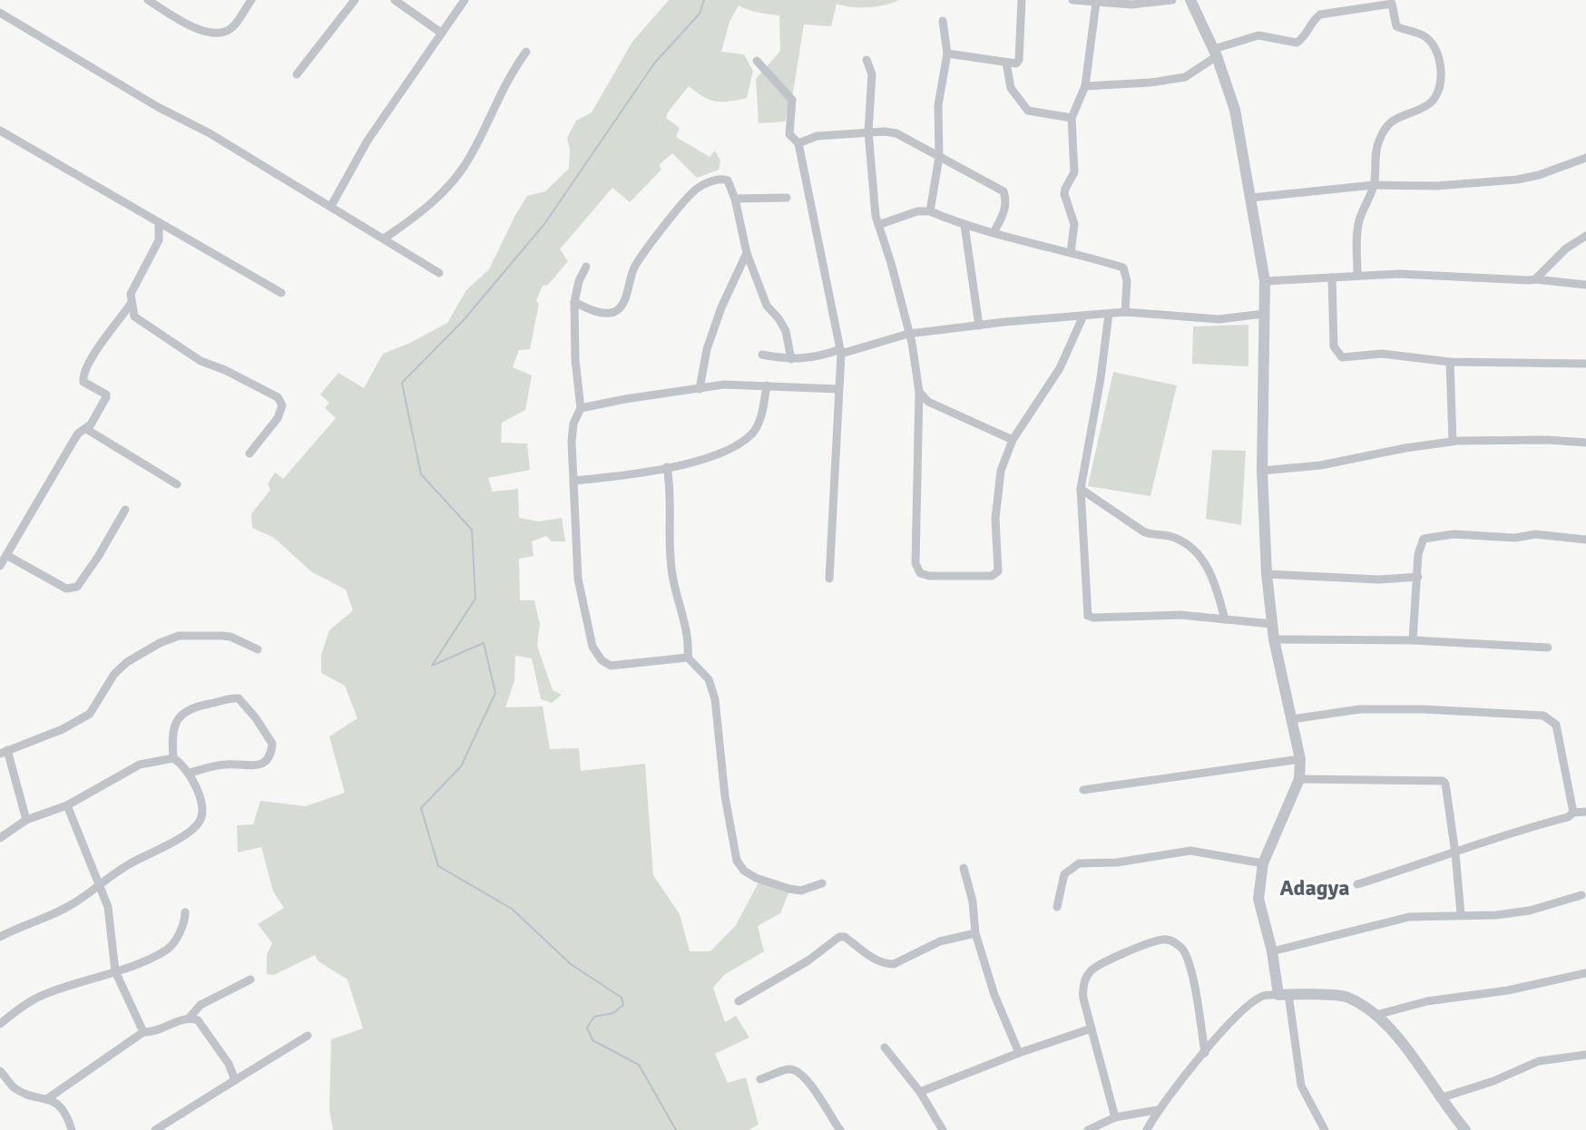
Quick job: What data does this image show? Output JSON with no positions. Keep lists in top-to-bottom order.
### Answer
{
  "districts": ["Adagya"]
}
